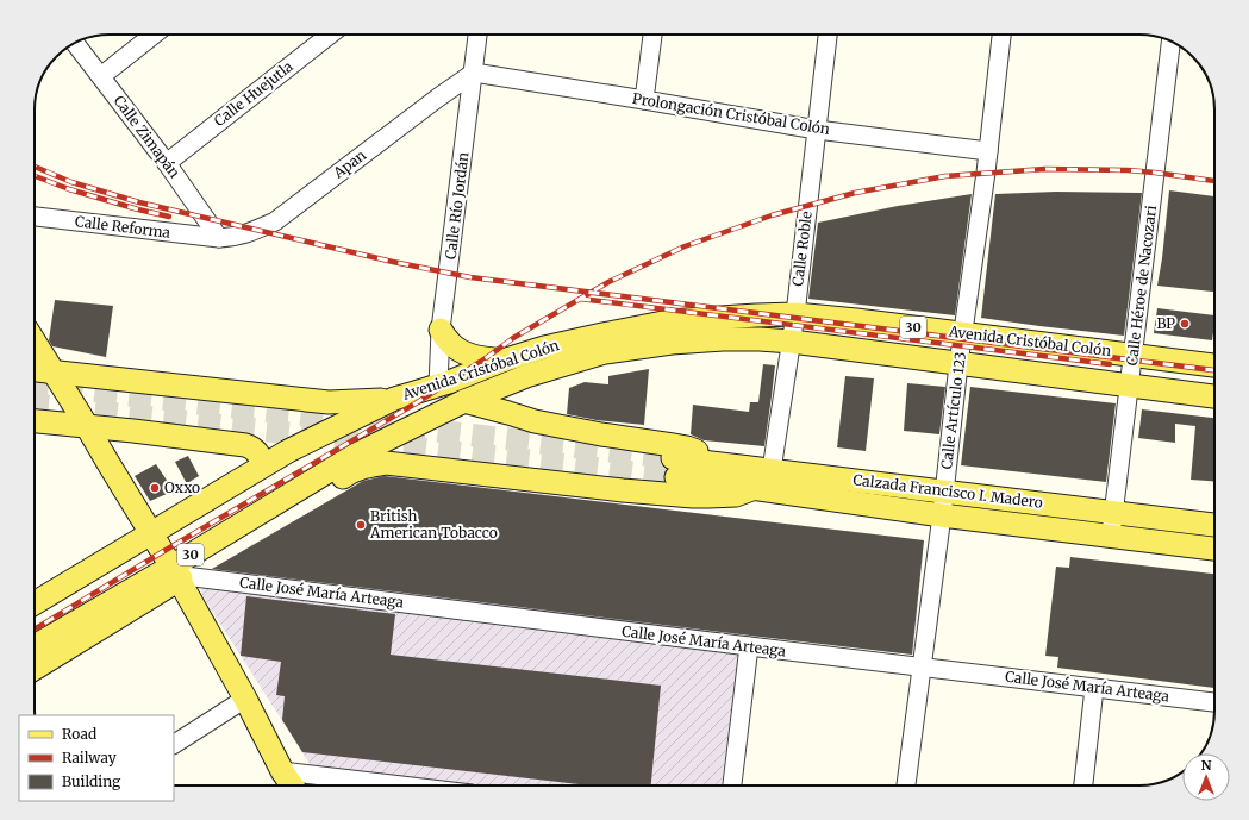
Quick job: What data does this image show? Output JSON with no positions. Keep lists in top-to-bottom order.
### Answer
{
  "streets": {
    "main road": ["30", "Avenida Cristóbal Colón", "Calzada Francisco I. Madero"],
    "street": [
      "Calle Huejutla",
      "Prolongación Cristóbal Colón",
      "Calle Zimapán",
      "Apan",
      "Calle Río Jordán",
      "Calle Reforma",
      "Calle Roble",
      "Calle Héroe de Nacozari",
      "Calle Artículo 123",
      "Calle José María Arteaga"
    ]
  },
  "crossings": [
    ["Calle Huejutla", "Calle Zimapán"],
    ["Prolongación Cristóbal Colón", "Apan"],
    ["Prolongación Cristóbal Colón", "Calle Río Jordán"],
    ["Prolongación Cristóbal Colón", "Calle Roble"],
    ["Prolongación Cristóbal Colón", "Calle Artículo 123"],
    ["Calle Zimapán", "Apan"],
    ["Calle Zimapán", "Calle Reforma"],
    ["Apan", "Calle Río Jordán"],
    ["Apan", "Calle Reforma"],
    ["Calle Río Jordán", "Avenida Cristóbal Colón"],
    ["Calle Roble", "Avenida Cristóbal Colón"],
    ["Calle Roble", "Calzada Francisco I. Madero"],
    ["Calle Héroe de Nacozari", "Avenida Cristóbal Colón"],
    ["Calle Héroe de Nacozari", "Calzada Francisco I. Madero"],
    ["30", "Avenida Cristóbal Colón"],
    ["30", "Calle José María Arteaga"],
    ["Avenida Cristóbal Colón", "Calle Artículo 123"],
    ["Avenida Cristóbal Colón", "Calle José María Arteaga"],
    ["Calle Artículo 123", "Calzada Francisco I. Madero"],
    ["Calle Artículo 123", "Calle José María Arteaga"]
  ],
  "places": ["BP", "Oxxo", "British American Tobacco"],
  "legend": ["Road", "Railway", "Building"],
  "north": "top"
}
